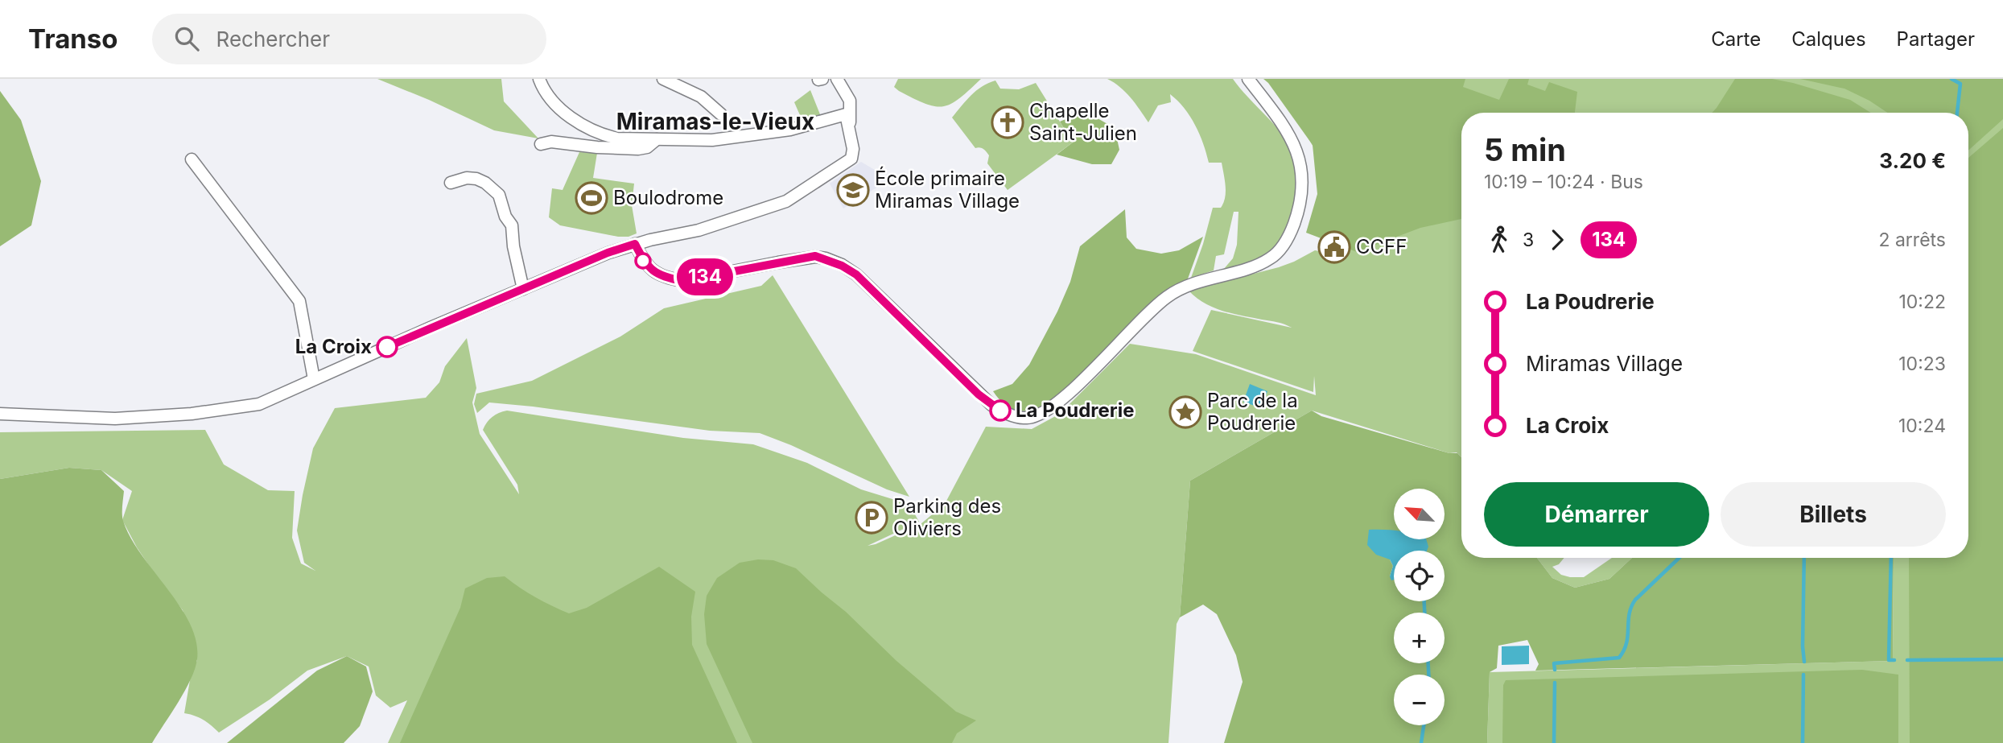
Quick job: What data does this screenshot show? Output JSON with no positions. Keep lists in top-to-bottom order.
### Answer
{
  "districts": ["Miramas-le-Vieux"],
  "places": {
    "church": ["Chapelle Saint-Julien"],
    "school or university": ["École primaire Miramas Village"],
    "sports": ["Boulodrome"],
    "public building": ["CCFF"],
    "other": ["La Croix", "La Poudrerie"],
    "place": ["Parc de la Poudrerie"],
    "parking": ["Parking des Oliviers"]
  },
  "lines": ["bus line 134"],
  "north": "top left",
  "page": {
    "header": "Transo",
    "search": "Rechercher",
    "nav": ["Carte", "Calques", "Partager"],
    "on_map": "134",
    "heading": ["5 min", "10:19 – 10:24 · Bus", "3.20 €"],
    "legs": ["3", "134", "2 arrêts"],
    "list": [
      {
        "name": "La Poudrerie",
        "value": "10:22"
      },
      {
        "name": "Miramas Village",
        "value": "10:23"
      },
      {
        "name": "La Croix",
        "value": "10:24"
      }
    ],
    "buttons": ["Démarrer", "Billets"],
    "map_buttons": ["+", "−"]
  }
}
